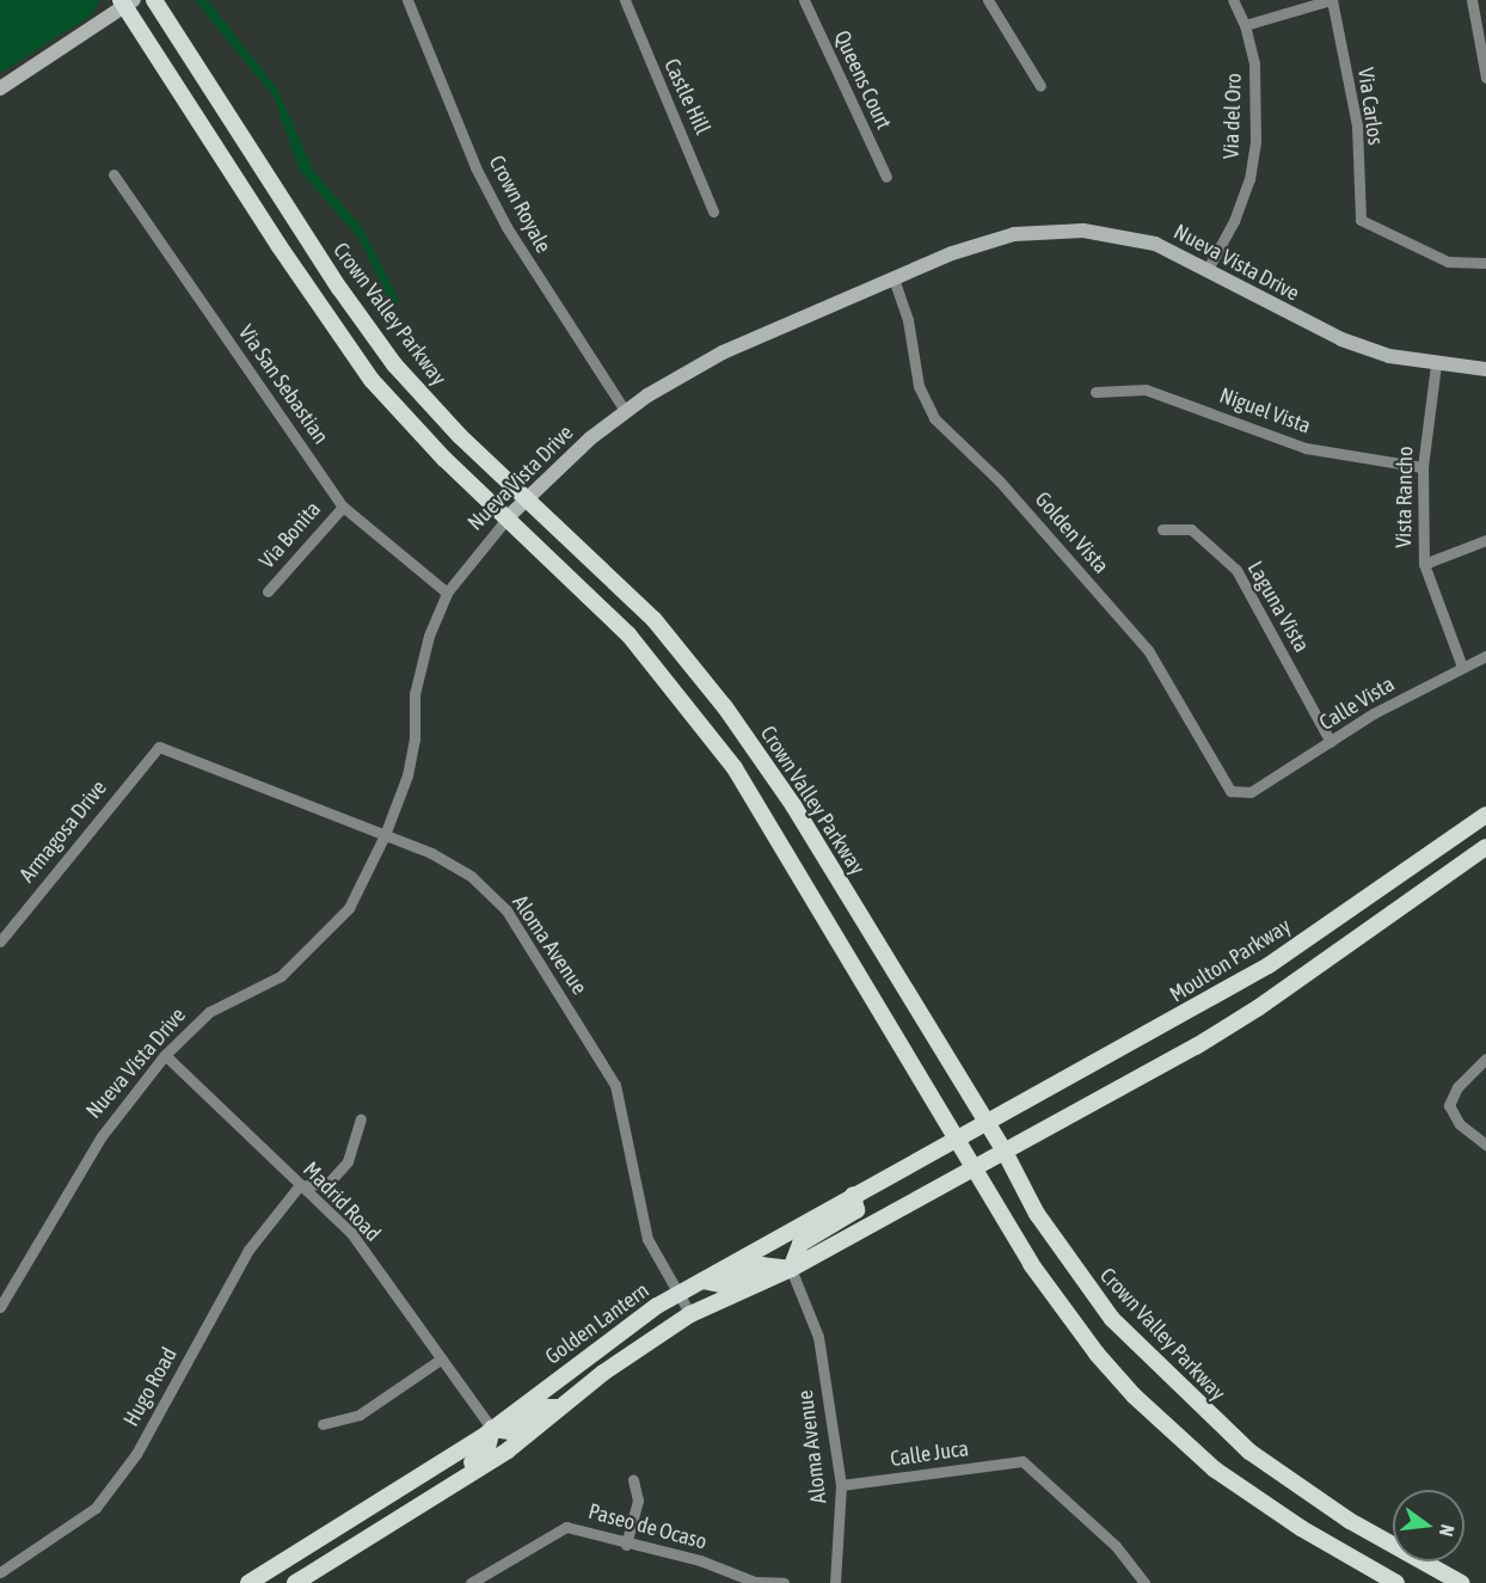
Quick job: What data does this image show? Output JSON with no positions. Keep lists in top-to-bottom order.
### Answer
{
  "streets": {
    "main road": ["Crown Valley Parkway", "Moulton Parkway", "Golden Lantern"],
    "street": [
      "Queens Court",
      "Castle Hill",
      "Via Carlos",
      "Via del Oro",
      "Crown Royale",
      "Nueva Vista Drive",
      "Via San Sebastian",
      "Niguel Vista",
      "Vista Rancho",
      "Golden Vista",
      "Via Bonita",
      "Laguna Vista",
      "Calle Vista",
      "Armagosa Drive",
      "Aloma Avenue",
      "Madrid Road",
      "Hugo Road",
      "Calle Juca",
      "Paseo de Ocaso"
    ]
  },
  "crossings": [
    ["Via del Oro", "Nueva Vista Drive"],
    ["Crown Royale", "Nueva Vista Drive"],
    ["Nueva Vista Drive", "Crown Valley Parkway"],
    ["Nueva Vista Drive", "Via San Sebastian"],
    ["Nueva Vista Drive", "Vista Rancho"],
    ["Nueva Vista Drive", "Golden Vista"],
    ["Nueva Vista Drive", "Aloma Avenue"],
    ["Nueva Vista Drive", "Madrid Road"],
    ["Crown Valley Parkway", "Moulton Parkway"],
    ["Crown Valley Parkway", "Golden Lantern"],
    ["Via San Sebastian", "Via Bonita"],
    ["Niguel Vista", "Vista Rancho"],
    ["Vista Rancho", "Calle Vista"],
    ["Golden Vista", "Calle Vista"],
    ["Laguna Vista", "Calle Vista"],
    ["Armagosa Drive", "Aloma Avenue"],
    ["Aloma Avenue", "Golden Lantern"],
    ["Aloma Avenue", "Calle Juca"],
    ["Moulton Parkway", "Golden Lantern"],
    ["Madrid Road", "Golden Lantern"],
    ["Madrid Road", "Hugo Road"]
  ],
  "north": "right"
}
